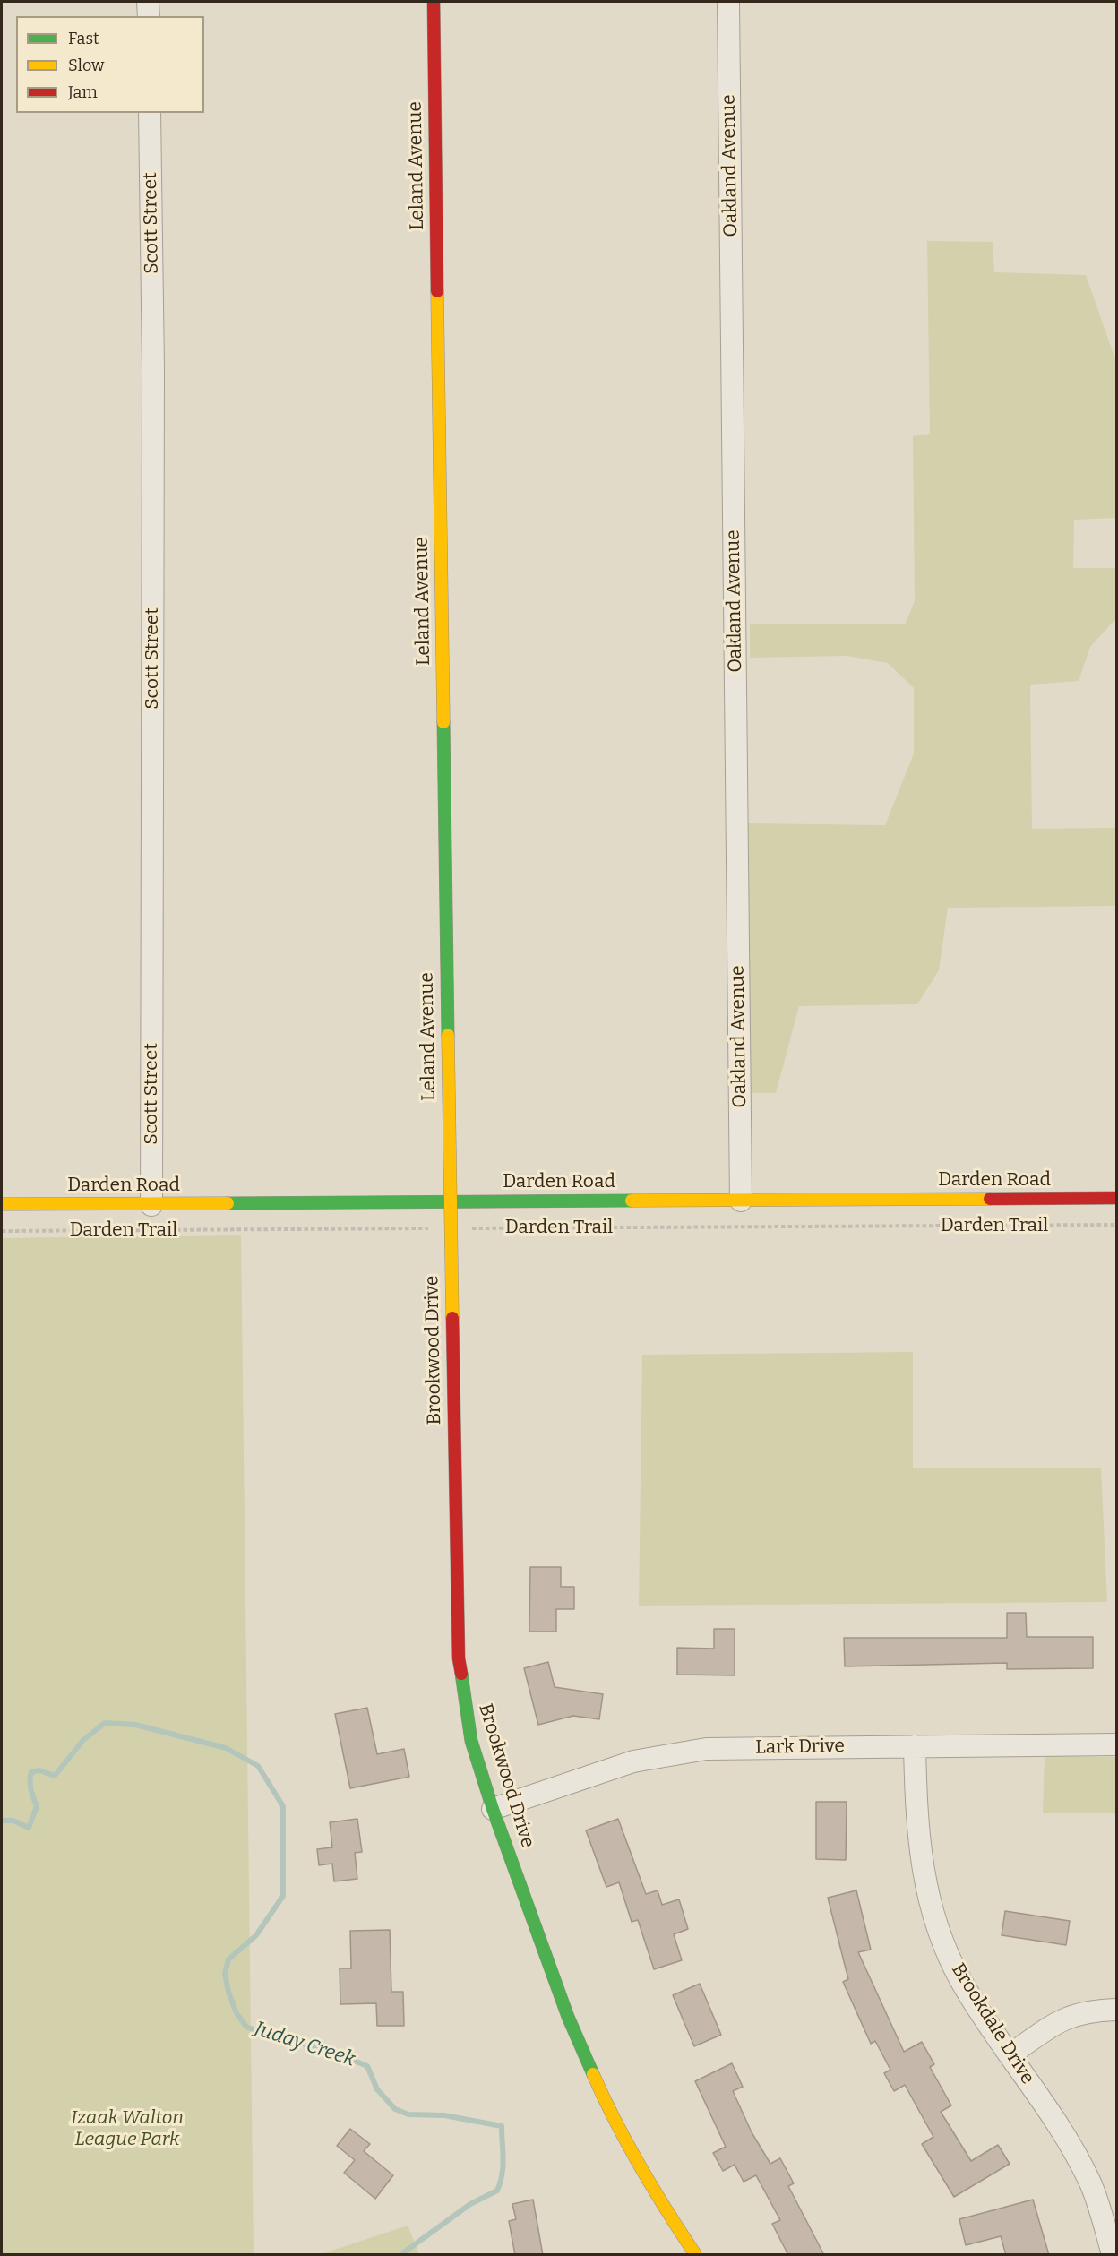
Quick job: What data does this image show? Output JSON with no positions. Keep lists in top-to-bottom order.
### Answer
{
  "streets": {
    "street": [
      "Leland Avenue",
      "Oakland Avenue",
      "Scott Street",
      "Darden Road",
      "Brookwood Drive",
      "Lark Drive",
      "Brookdale Drive"
    ],
    "path": ["Darden Trail"]
  },
  "crossings": [
    ["Leland Avenue", "Darden Road"],
    ["Leland Avenue", "Brookwood Drive"],
    ["Oakland Avenue", "Darden Road"],
    ["Scott Street", "Darden Road"],
    ["Darden Road", "Brookwood Drive"],
    ["Darden Trail", "Brookwood Drive"],
    ["Brookwood Drive", "Lark Drive"],
    ["Lark Drive", "Brookdale Drive"]
  ],
  "water": ["Juday Creek"],
  "parks": ["Izaak Walton League Park"],
  "legend": ["Fast", "Slow", "Jam"]
}
